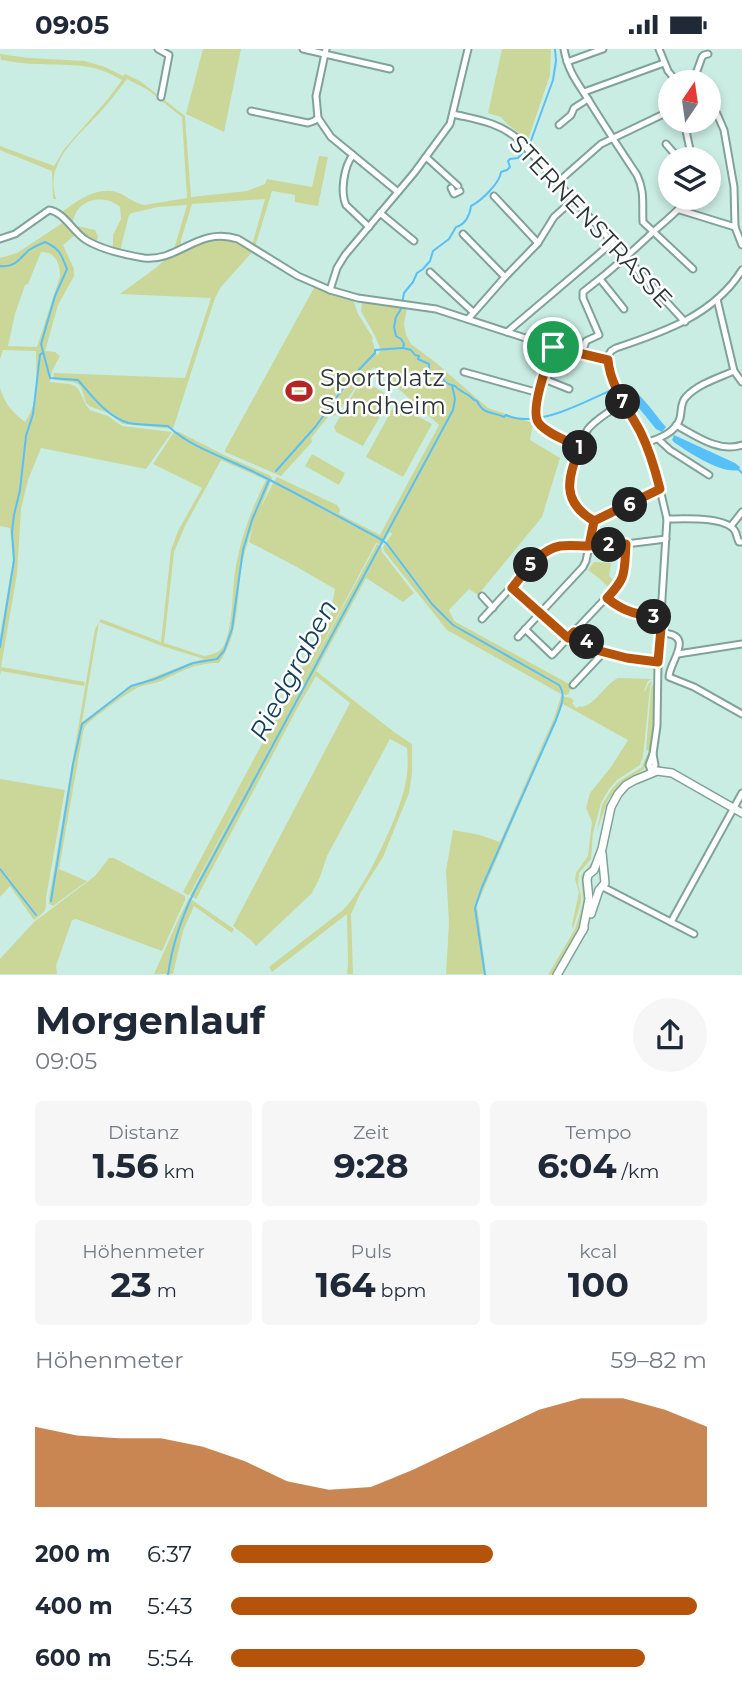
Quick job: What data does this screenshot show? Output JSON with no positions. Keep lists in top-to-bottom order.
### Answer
{
  "streets": {
    "street": ["STERNENSTRASSE"]
  },
  "water": ["Riedgraben"],
  "places": {
    "sports": ["Sportplatz Sundheim"]
  },
  "north": "top",
  "page": {
    "status": "09:05",
    "pins": [
      "7",
      "1",
      "6",
      "2",
      "5",
      "3",
      "4"
    ],
    "heading": ["Morgenlauf", "09:05"],
    "stats": [
      ["Distanz", "1.56 km"],
      ["Zeit", "9:28"],
      ["Tempo", "6:04 /km"],
      ["Höhenmeter", "23 m"],
      ["Puls", "164 bpm"],
      ["kcal", "100"]
    ],
    "chart": ["Höhenmeter", "59–82 m"],
    "list": [
      {
        "name": "200 m",
        "note": "6:37"
      },
      {
        "name": "400 m",
        "note": "5:43"
      },
      {
        "name": "600 m",
        "note": "5:54"
      }
    ]
  }
}
